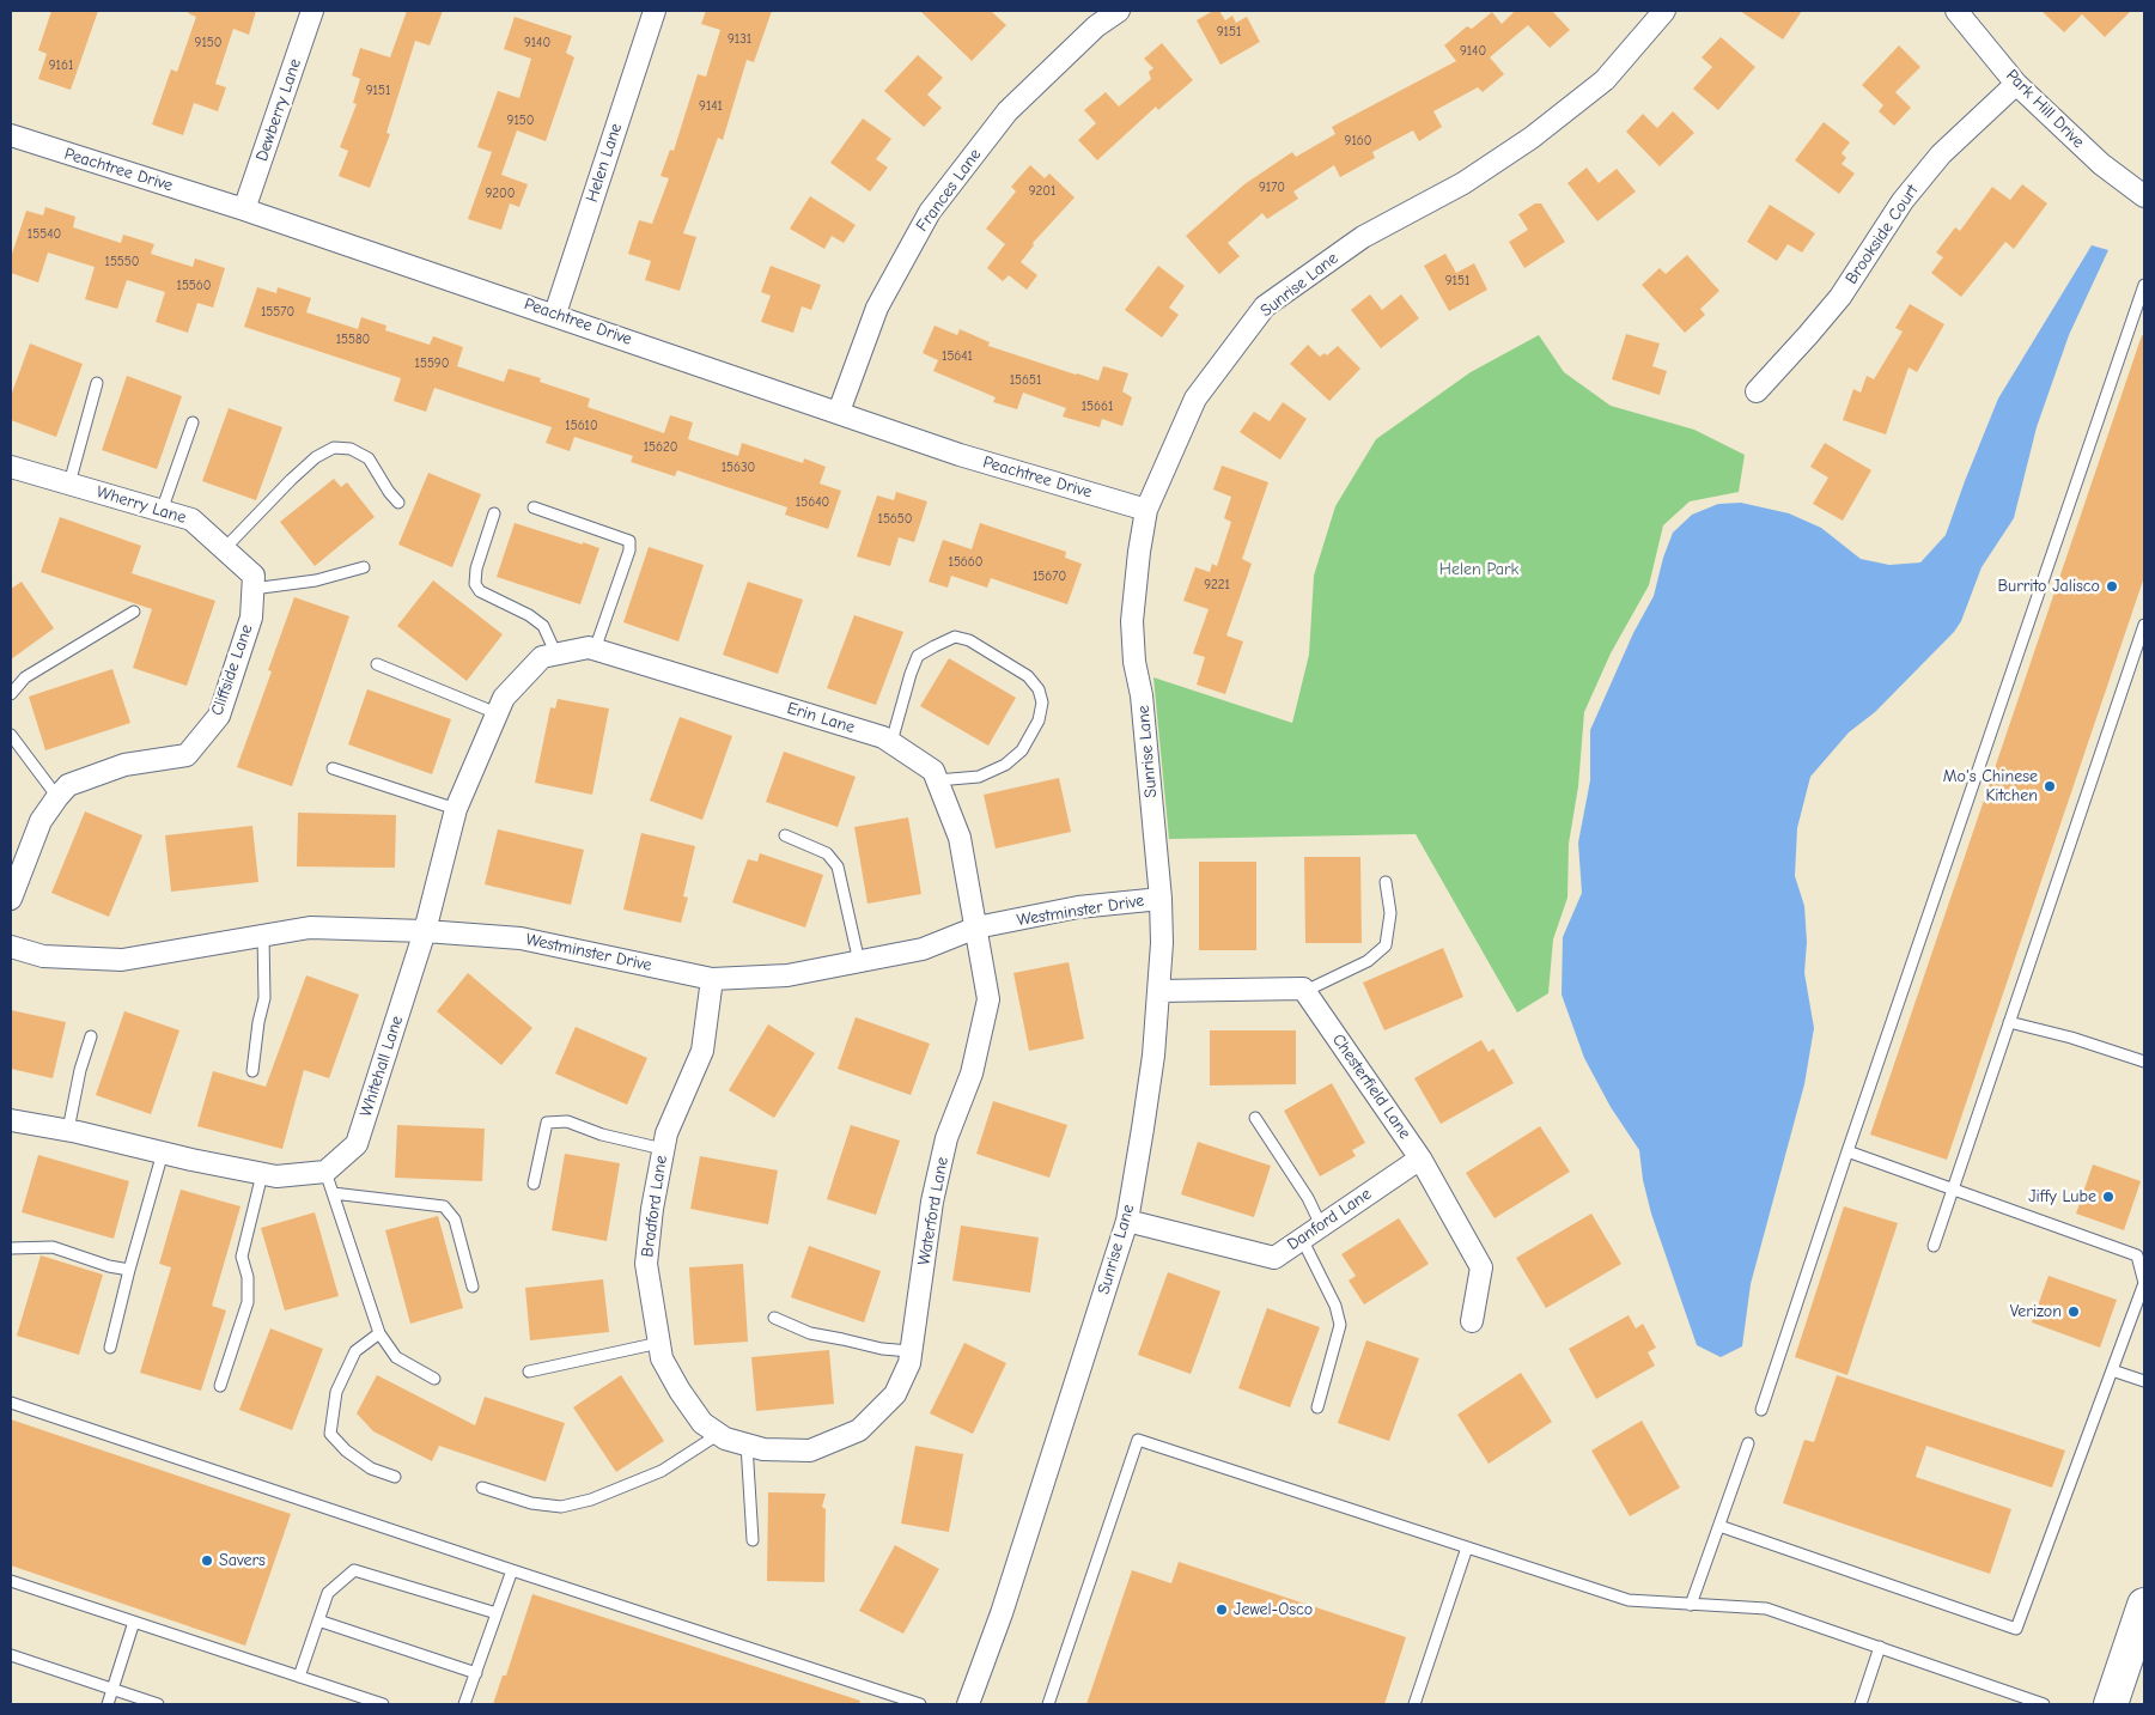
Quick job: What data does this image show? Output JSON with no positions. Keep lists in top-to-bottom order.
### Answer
{
  "streets": {
    "street": [
      "Park Hill Drive",
      "Dewberry Lane",
      "Helen Lane",
      "Peachtree Drive",
      "Frances Lane",
      "Brookside Court",
      "Sunrise Lane",
      "Wherry Lane",
      "Cliffside Lane",
      "Erin Lane",
      "Westminster Drive",
      "Whitehall Lane",
      "Chesterfield Lane",
      "Bradford Lane",
      "Waterford Lane",
      "Danford Lane"
    ]
  },
  "crossings": [
    ["Park Hill Drive", "Brookside Court"],
    ["Dewberry Lane", "Peachtree Drive"],
    ["Helen Lane", "Peachtree Drive"],
    ["Peachtree Drive", "Frances Lane"],
    ["Peachtree Drive", "Sunrise Lane"],
    ["Sunrise Lane", "Westminster Drive"],
    ["Sunrise Lane", "Danford Lane"],
    ["Wherry Lane", "Cliffside Lane"],
    ["Erin Lane", "Westminster Drive"],
    ["Erin Lane", "Whitehall Lane"],
    ["Erin Lane", "Waterford Lane"],
    ["Westminster Drive", "Whitehall Lane"],
    ["Westminster Drive", "Bradford Lane"],
    ["Westminster Drive", "Waterford Lane"],
    ["Chesterfield Lane", "Danford Lane"],
    ["Bradford Lane", "Waterford Lane"]
  ],
  "parks": ["Helen Park"],
  "places": [
    "Burrito Jalisco",
    "Mo's Chinese Kitchen",
    "Jiffy Lube",
    "Verizon",
    "Savers",
    "Jewel-Osco"
  ],
  "house_numbers": [
    "9151",
    "9131",
    "9150",
    "9140",
    "9140",
    "9161",
    "9151",
    "9141",
    "9150",
    "9160",
    "9170",
    "9201",
    "9200",
    "15540",
    "15550",
    "9151",
    "15560",
    "15570",
    "15580",
    "15641",
    "15590",
    "15651",
    "15661",
    "15610",
    "15620",
    "15630",
    "15640",
    "15650",
    "15660",
    "15670",
    "9221"
  ]
}
